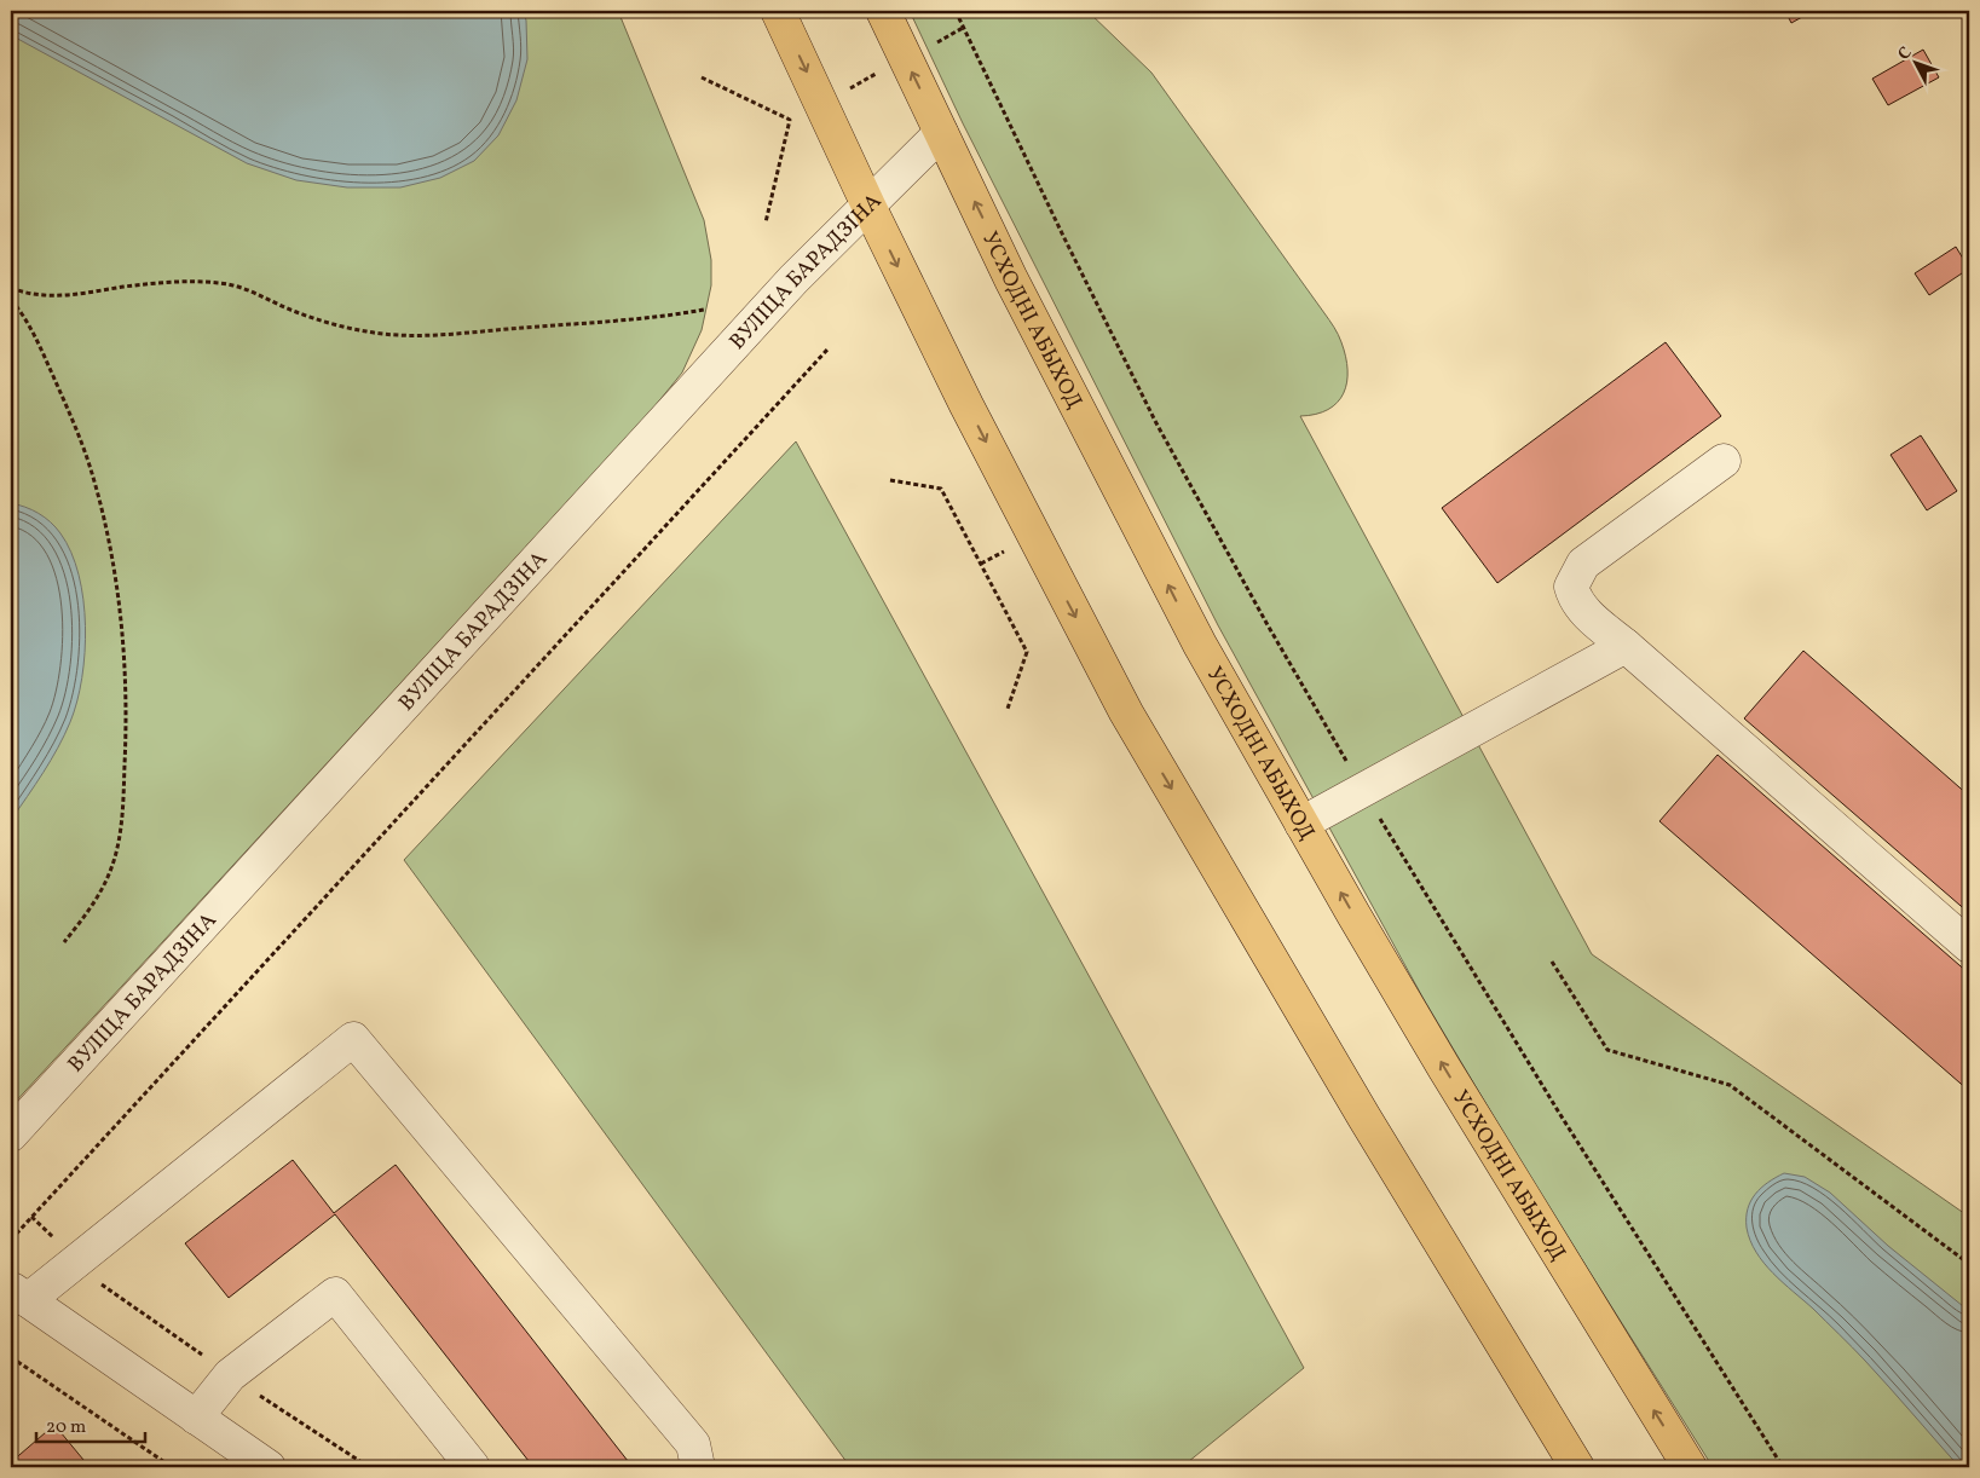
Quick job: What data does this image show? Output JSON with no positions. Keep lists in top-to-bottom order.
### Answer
{
  "streets": {
    "main road": ["УСХОДНІ АБЫХОД"],
    "street": ["ВУЛІЦА БАРАДЗІНА"]
  },
  "crossings": [
    ["ВУЛІЦА БАРАДЗІНА", "УСХОДНІ АБЫХОД"]
  ],
  "scale_bar": "20 m",
  "north": "top left"
}
